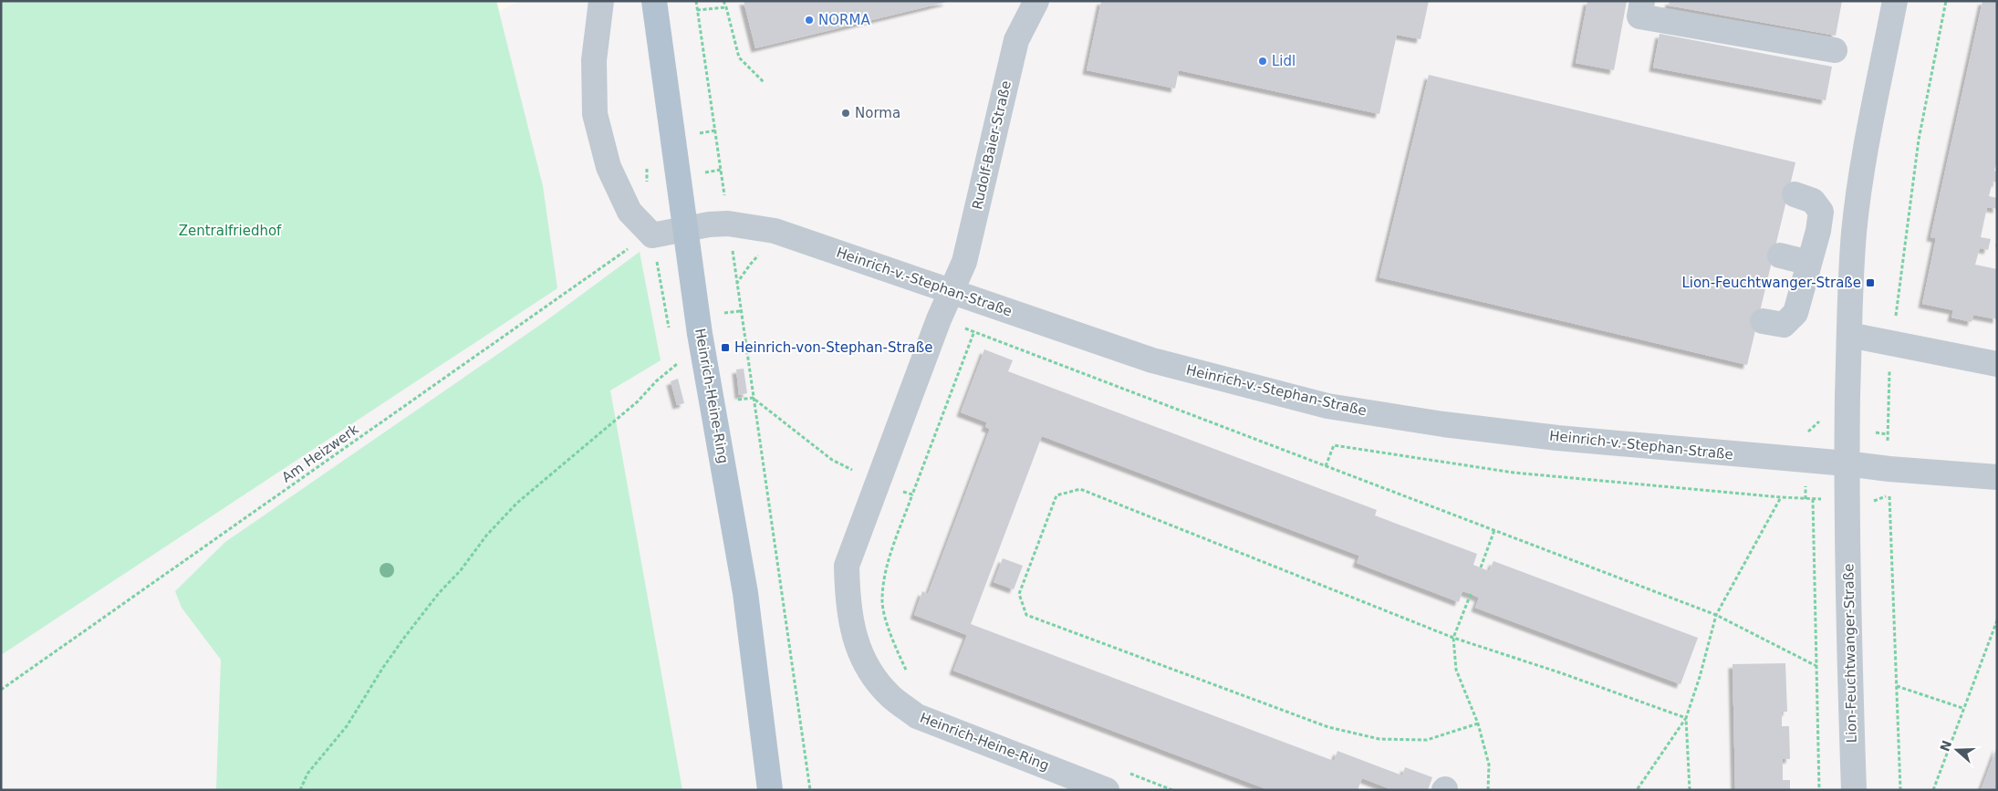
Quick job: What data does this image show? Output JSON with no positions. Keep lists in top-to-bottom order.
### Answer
{
  "streets": {
    "main road": ["Heinrich-Heine-Ring"],
    "street": ["Rudolf-Baier-Straße", "Heinrich-v.-Stephan-Straße", "Lion-Feuchtwanger-Straße"],
    "path": ["Am Heizwerk"]
  },
  "crossings": [
    ["Rudolf-Baier-Straße", "Heinrich-v.-Stephan-Straße"],
    ["Rudolf-Baier-Straße", "Heinrich-Heine-Ring"],
    ["Heinrich-v.-Stephan-Straße", "Heinrich-Heine-Ring"],
    ["Heinrich-v.-Stephan-Straße", "Am Heizwerk"],
    ["Heinrich-v.-Stephan-Straße", "Lion-Feuchtwanger-Straße"]
  ],
  "parks": ["Zentralfriedhof"],
  "places": {
    "other": ["NORMA", "Lidl", "Norma"],
    "transit": ["Lion-Feuchtwanger-Straße", "Heinrich-von-Stephan-Straße"]
  },
  "north": "left"
}
